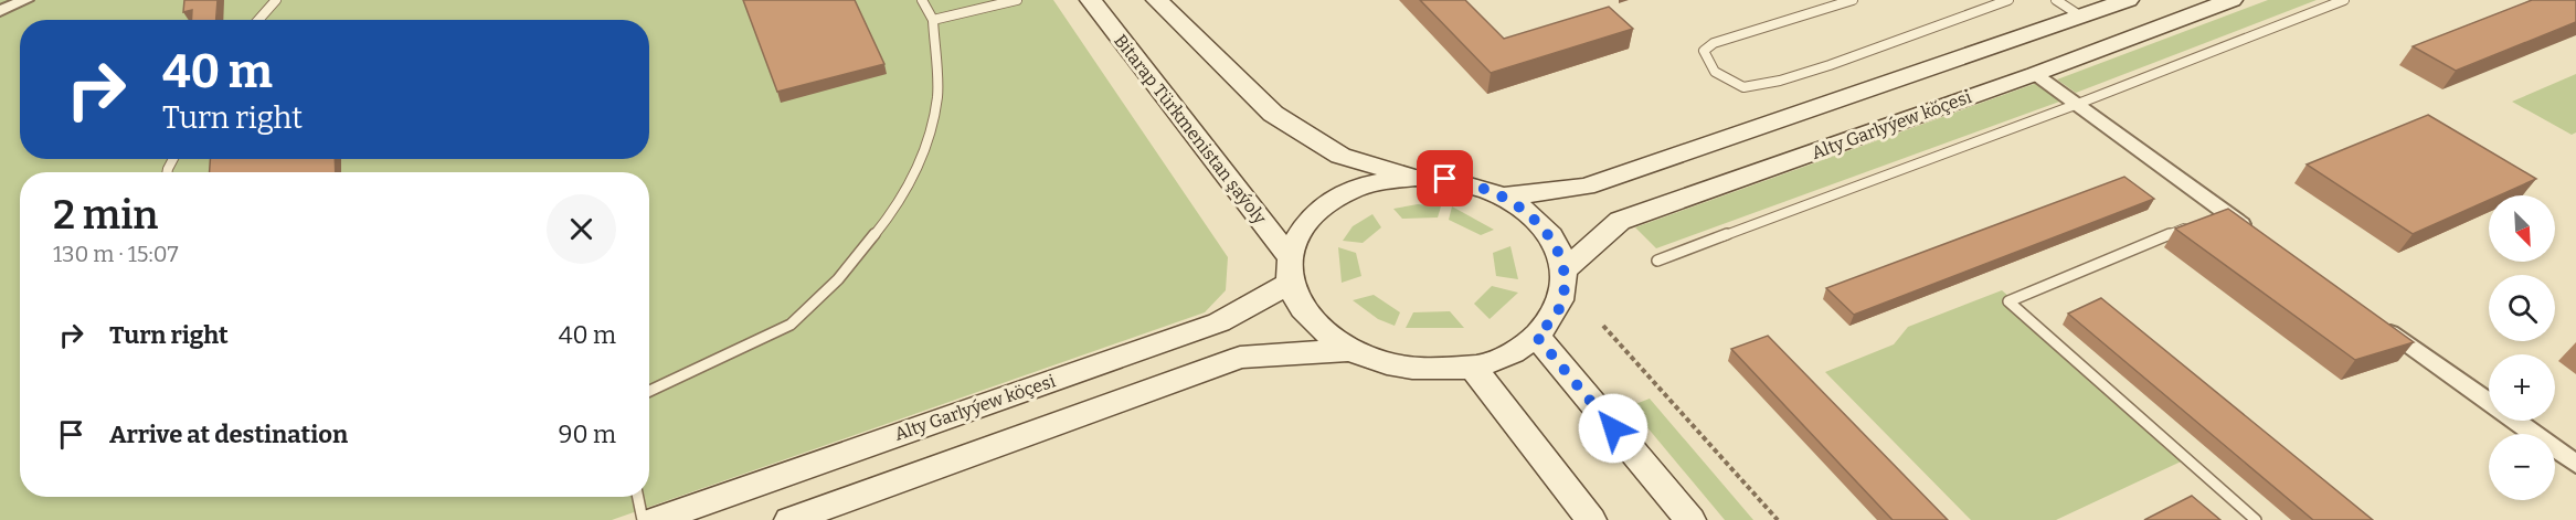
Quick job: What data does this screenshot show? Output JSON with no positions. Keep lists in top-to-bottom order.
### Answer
{
  "streets": {
    "street": ["Alty Garlyýew köçesi", "Bitarap Türkmenistan şaýoly"]
  },
  "crossings": [
    ["Alty Garlyýew köçesi", "Bitarap Türkmenistan şaýoly"]
  ],
  "north": "bottom right",
  "page": {
    "turn": ["40 m", "Turn right"],
    "heading": ["2 min", "130 m · 15:07"],
    "map_buttons": ["+", "−"],
    "list": [
      {
        "name": "Turn right",
        "value": "40 m"
      },
      {
        "name": "Arrive at destination",
        "value": "90 m"
      }
    ]
  }
}
